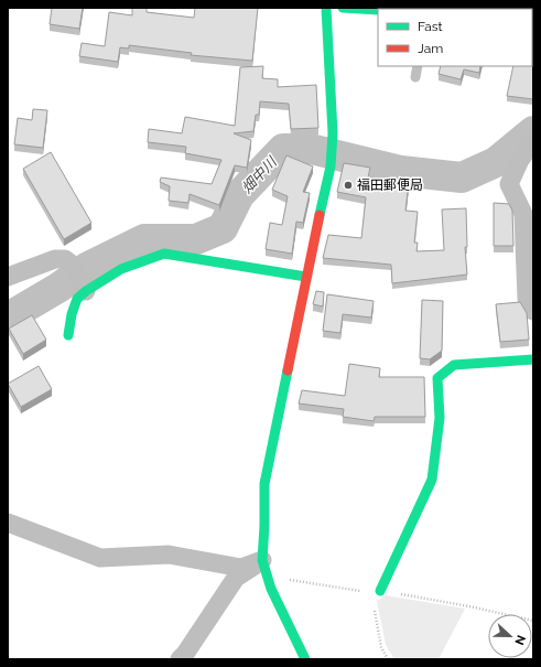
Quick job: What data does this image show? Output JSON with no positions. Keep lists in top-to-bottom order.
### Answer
{
  "water": ["畑中川"],
  "places": ["福田郵便局"],
  "legend": ["Fast", "Jam"],
  "north": "right"
}
